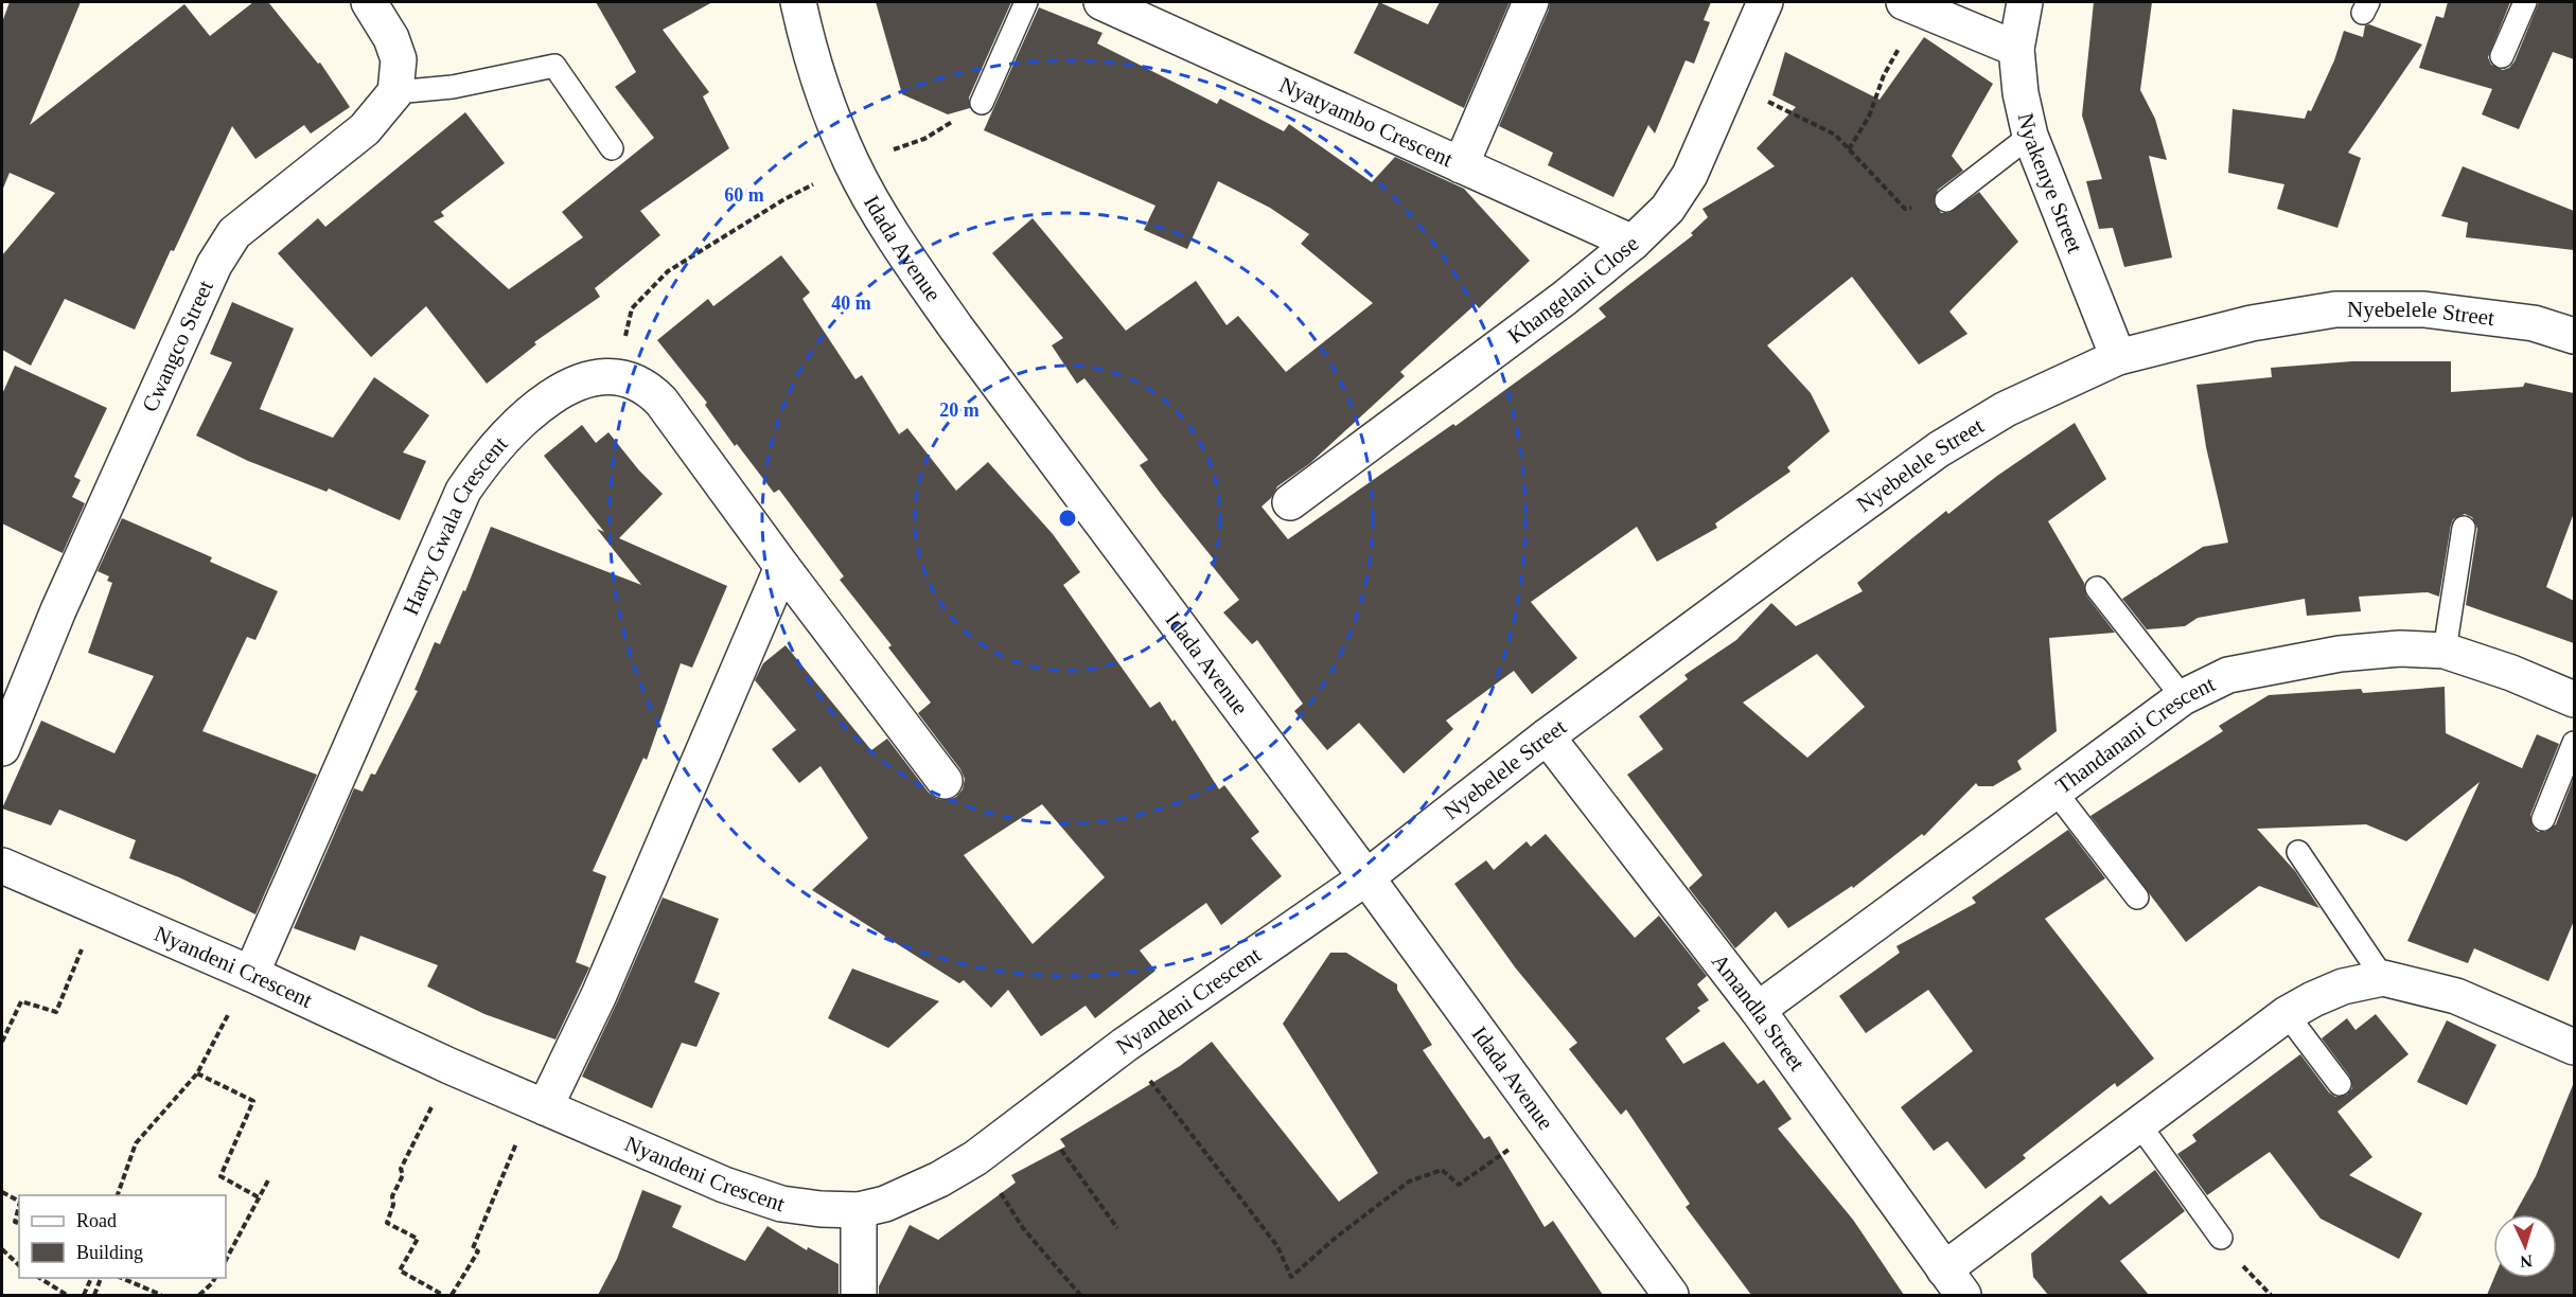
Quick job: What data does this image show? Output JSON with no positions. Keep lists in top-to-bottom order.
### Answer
{
  "streets": {
    "street": [
      "Nyatyambo Crescent",
      "Nyakenye Street",
      "Idada Avenue",
      "Khangelani Close",
      "Nyebelele Street",
      "Cwangco Street",
      "Harry Gwala Crescent",
      "Thandanani Crescent",
      "Nyandeni Crescent",
      "Amandla Street"
    ]
  },
  "crossings": [
    ["Nyatyambo Crescent", "Khangelani Close"],
    ["Nyakenye Street", "Nyebelele Street"],
    ["Idada Avenue", "Nyebelele Street"],
    ["Idada Avenue", "Nyandeni Crescent"],
    ["Nyebelele Street", "Nyandeni Crescent"],
    ["Nyebelele Street", "Amandla Street"],
    ["Harry Gwala Crescent", "Nyandeni Crescent"],
    ["Thandanani Crescent", "Amandla Street"]
  ],
  "legend": ["Road", "Building"],
  "north": "bottom",
  "rings": ["60 m", "40 m", "20 m"]
}
